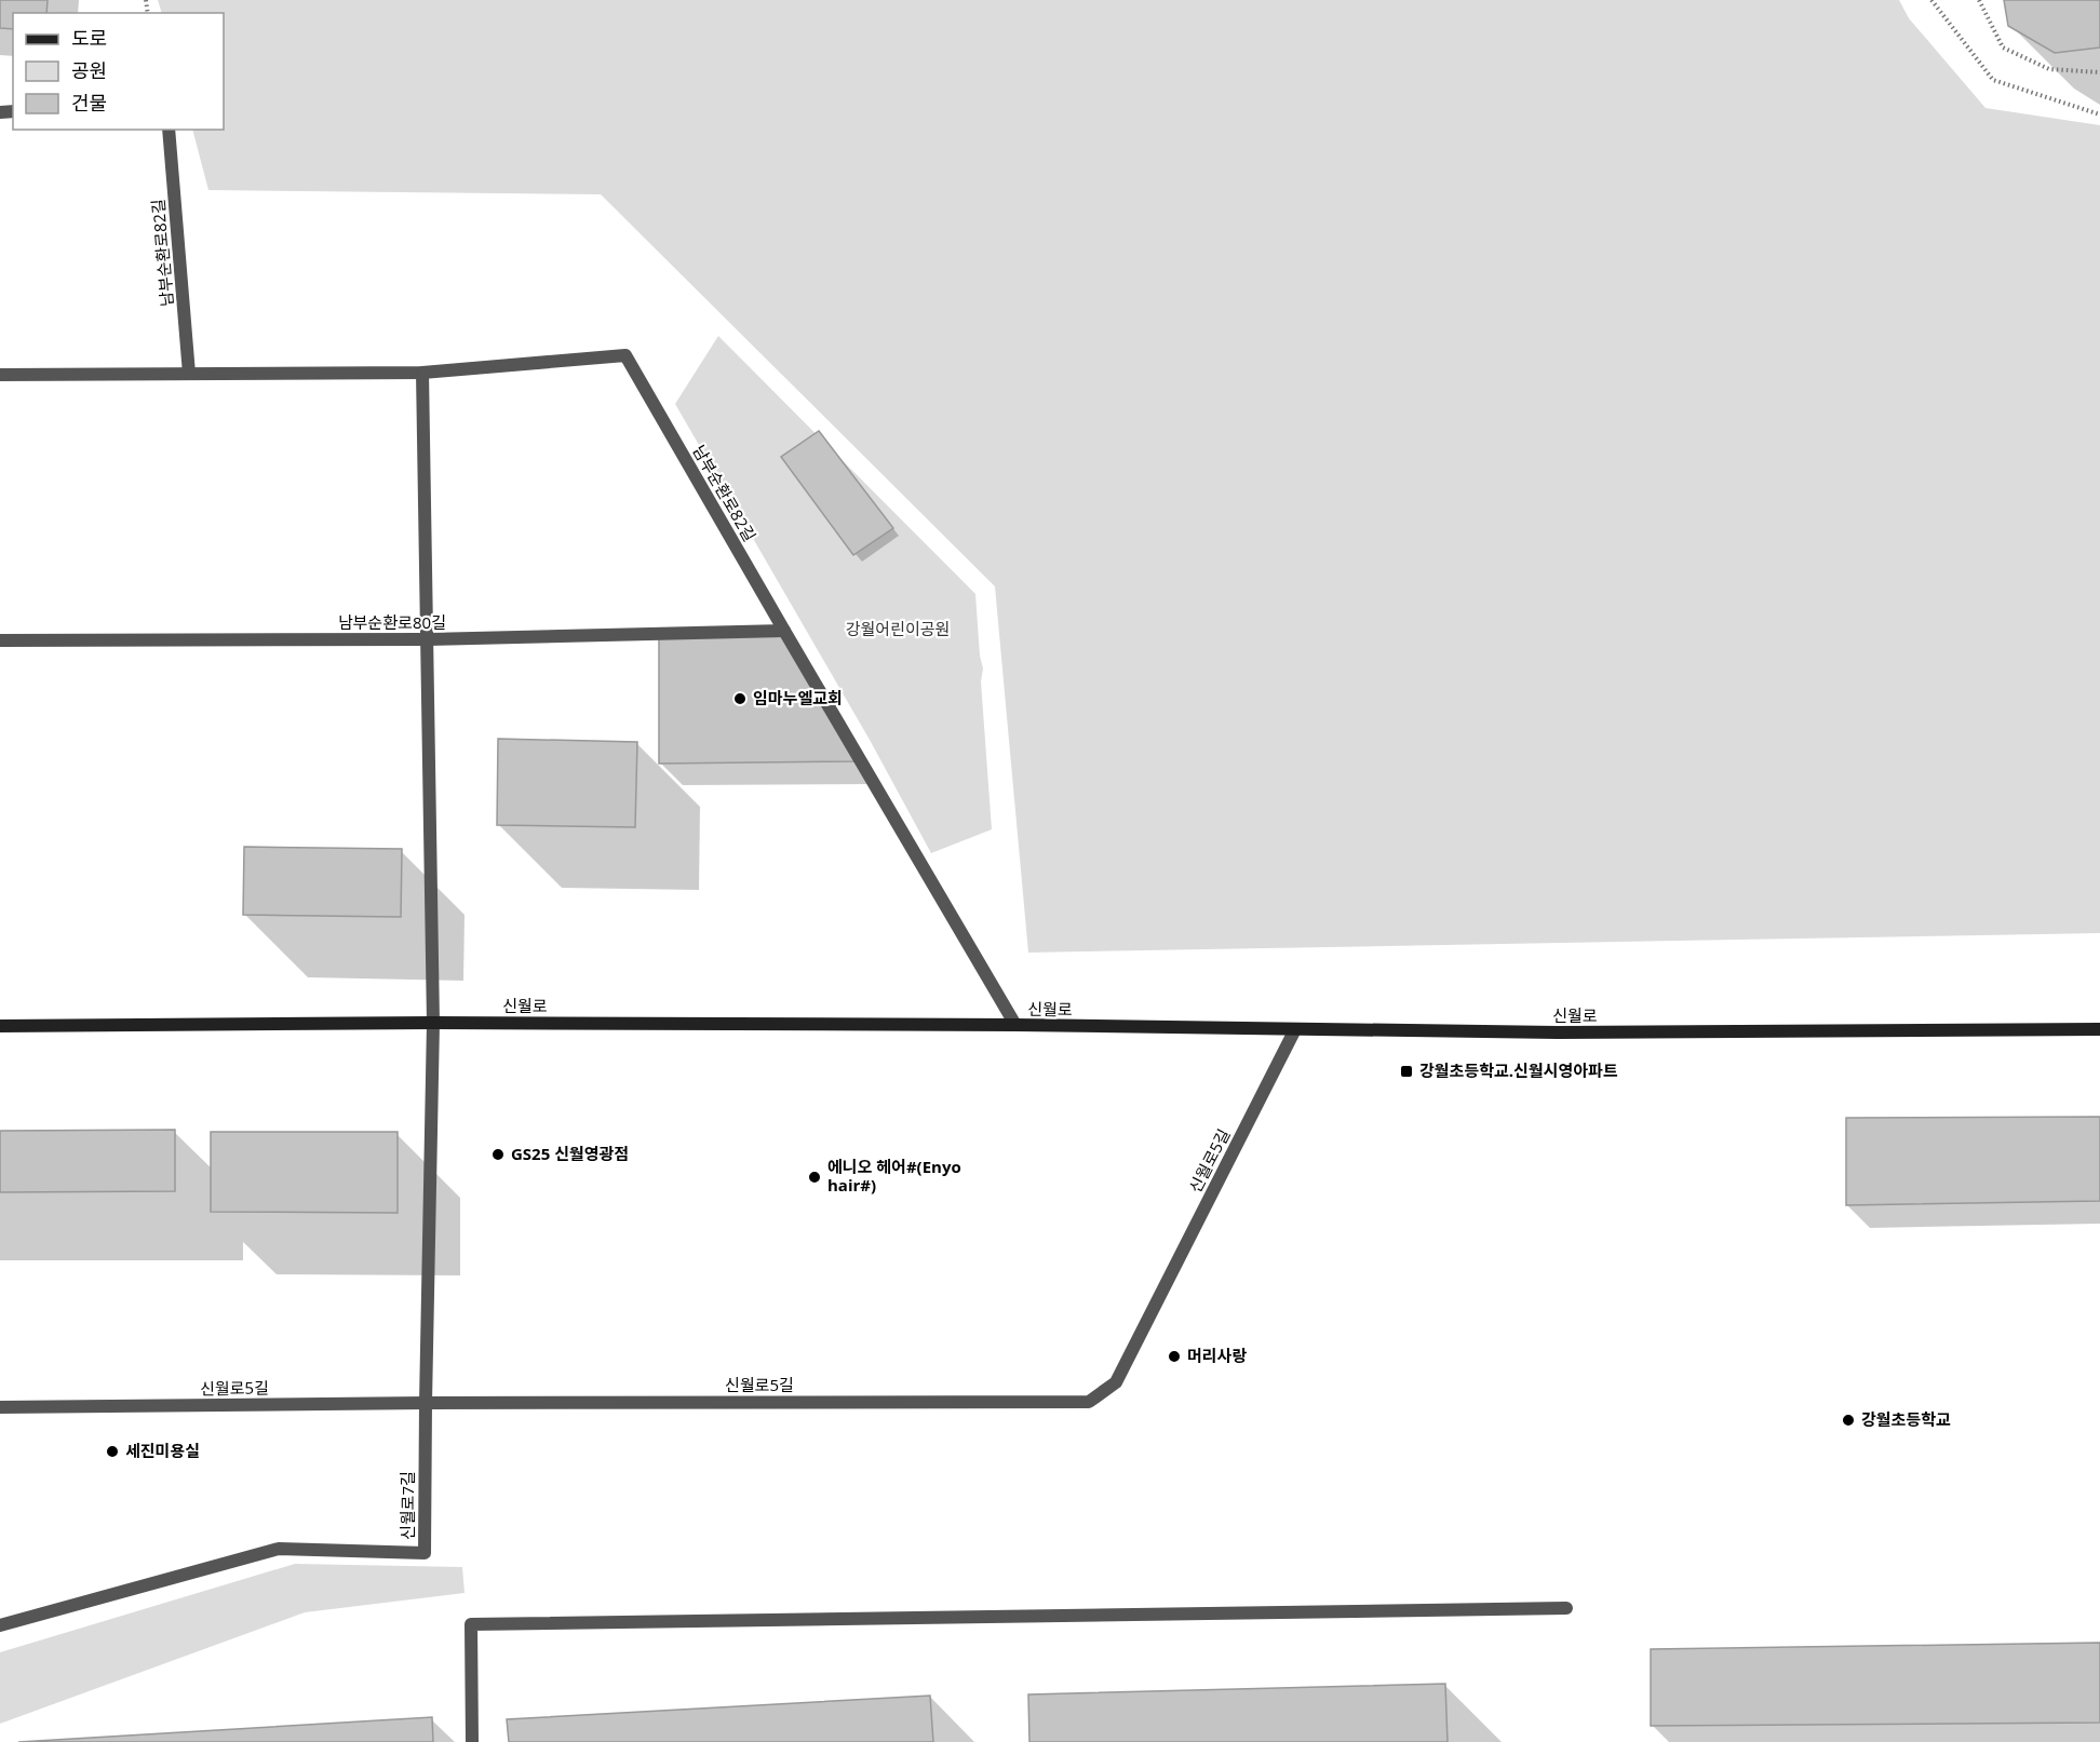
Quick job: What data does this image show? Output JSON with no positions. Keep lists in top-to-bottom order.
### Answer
{
  "streets": {
    "main road": ["신월로"],
    "street": [
      "남부순환로82길",
      "남부순환로80길",
      "신월로5길",
      "신월로7길"
    ]
  },
  "crossings": [
    ["남부순환로82길", "남부순환로80길"],
    ["남부순환로82길", "신월로"],
    ["남부순환로82길", "신월로7길"],
    ["남부순환로80길", "신월로7길"],
    ["신월로", "신월로5길"],
    ["신월로", "신월로7길"],
    ["신월로5길", "신월로7길"]
  ],
  "parks": ["강월어린이공원"],
  "places": {
    "other": [
      "임마누엘교회",
      "GS25 신월영광점",
      "에니오 헤어#(Enyo hair#)",
      "머리사랑",
      "강월초등학교",
      "세진미용실"
    ],
    "transit": ["강월초등학교.신월시영아파트"]
  },
  "legend": ["도로", "공원", "건물"]
}
